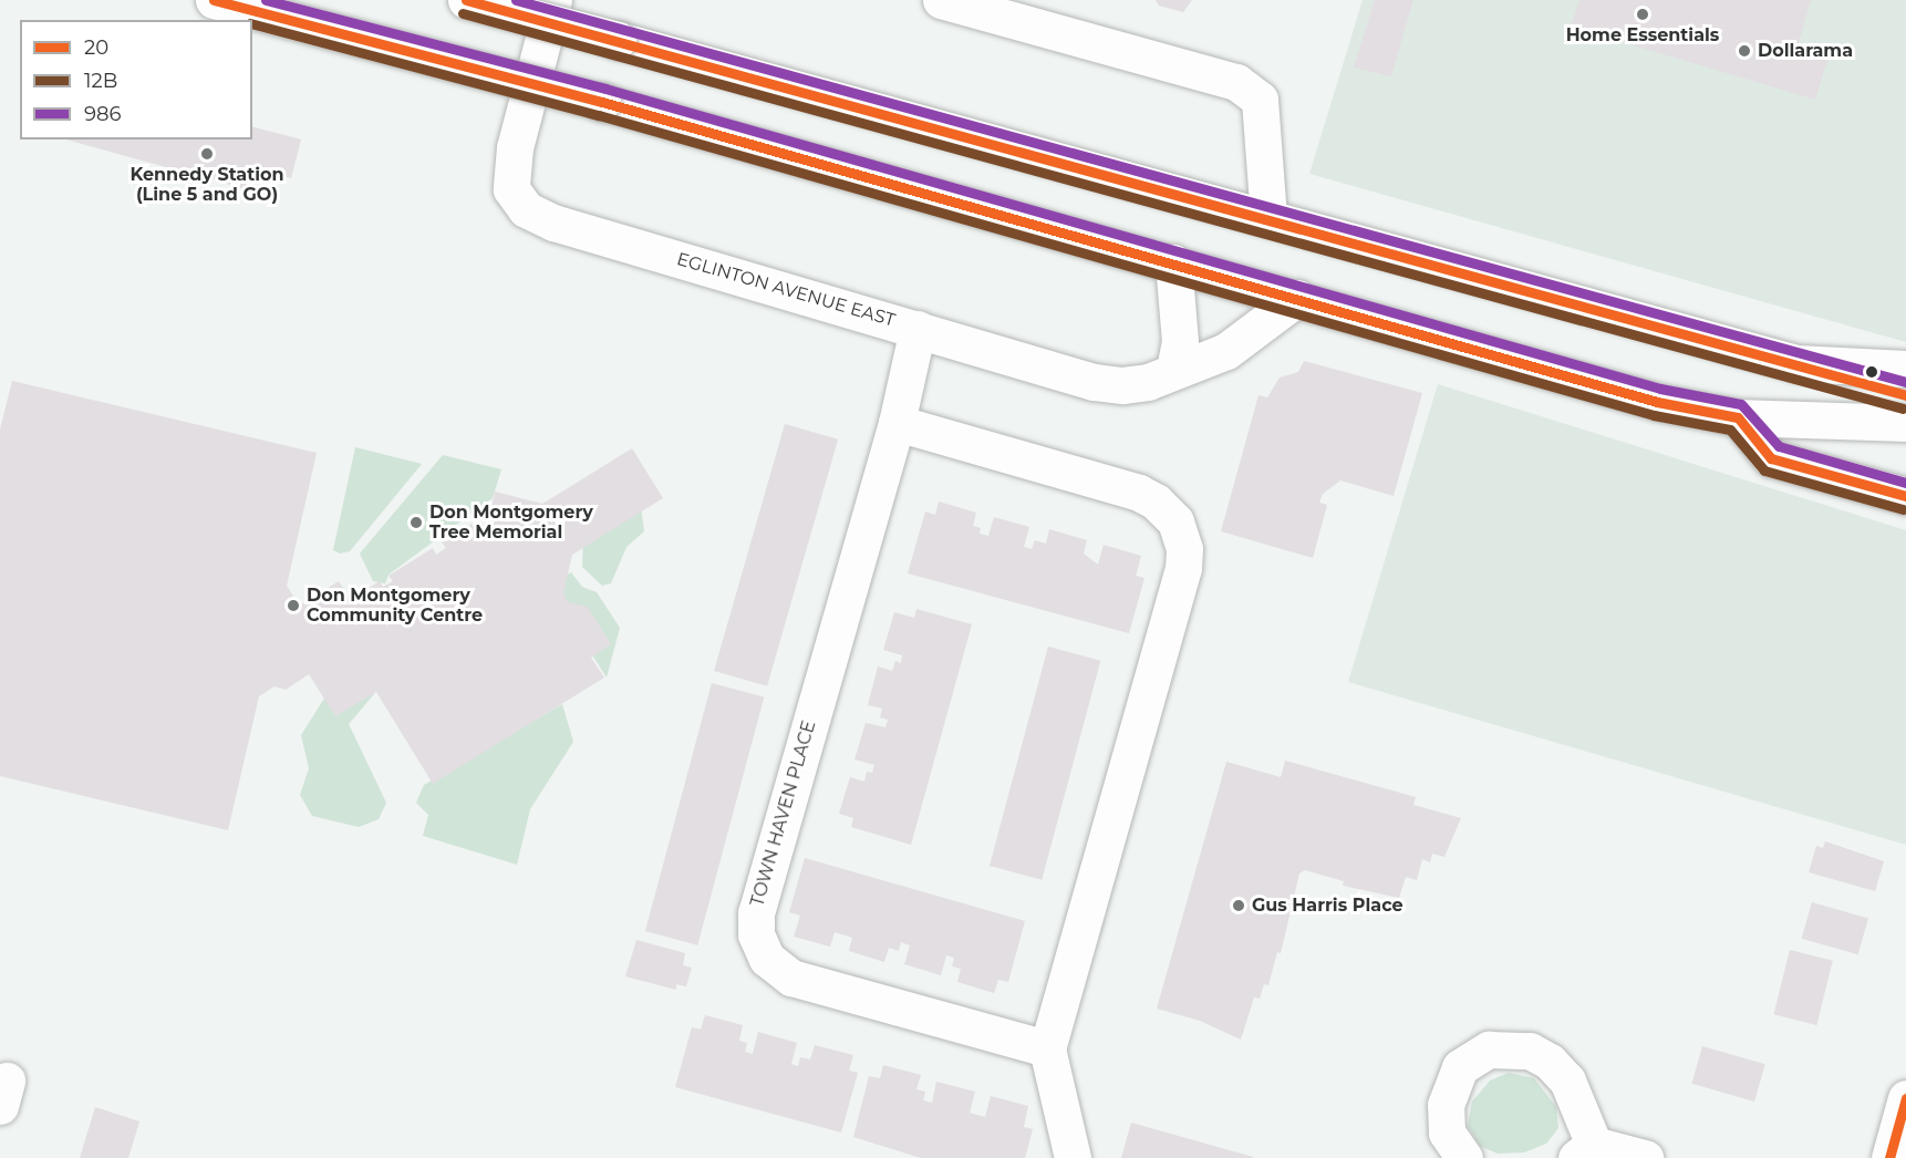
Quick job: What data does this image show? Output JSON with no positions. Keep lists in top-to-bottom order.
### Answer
{
  "streets": {
    "street": ["EGLINTON AVENUE EAST", "TOWN HAVEN PLACE"]
  },
  "crossings": [
    ["EGLINTON AVENUE EAST", "TOWN HAVEN PLACE"]
  ],
  "places": [
    "Home Essentials",
    "Dollarama",
    "Kennedy Station (Line 5 and GO)",
    "Don Montgomery Tree Memorial",
    "Don Montgomery Community Centre",
    "Gus Harris Place"
  ],
  "lines": ["transit line 20", "transit line 986", "transit line 12B"],
  "legend": ["20", "12B", "986"]
}
